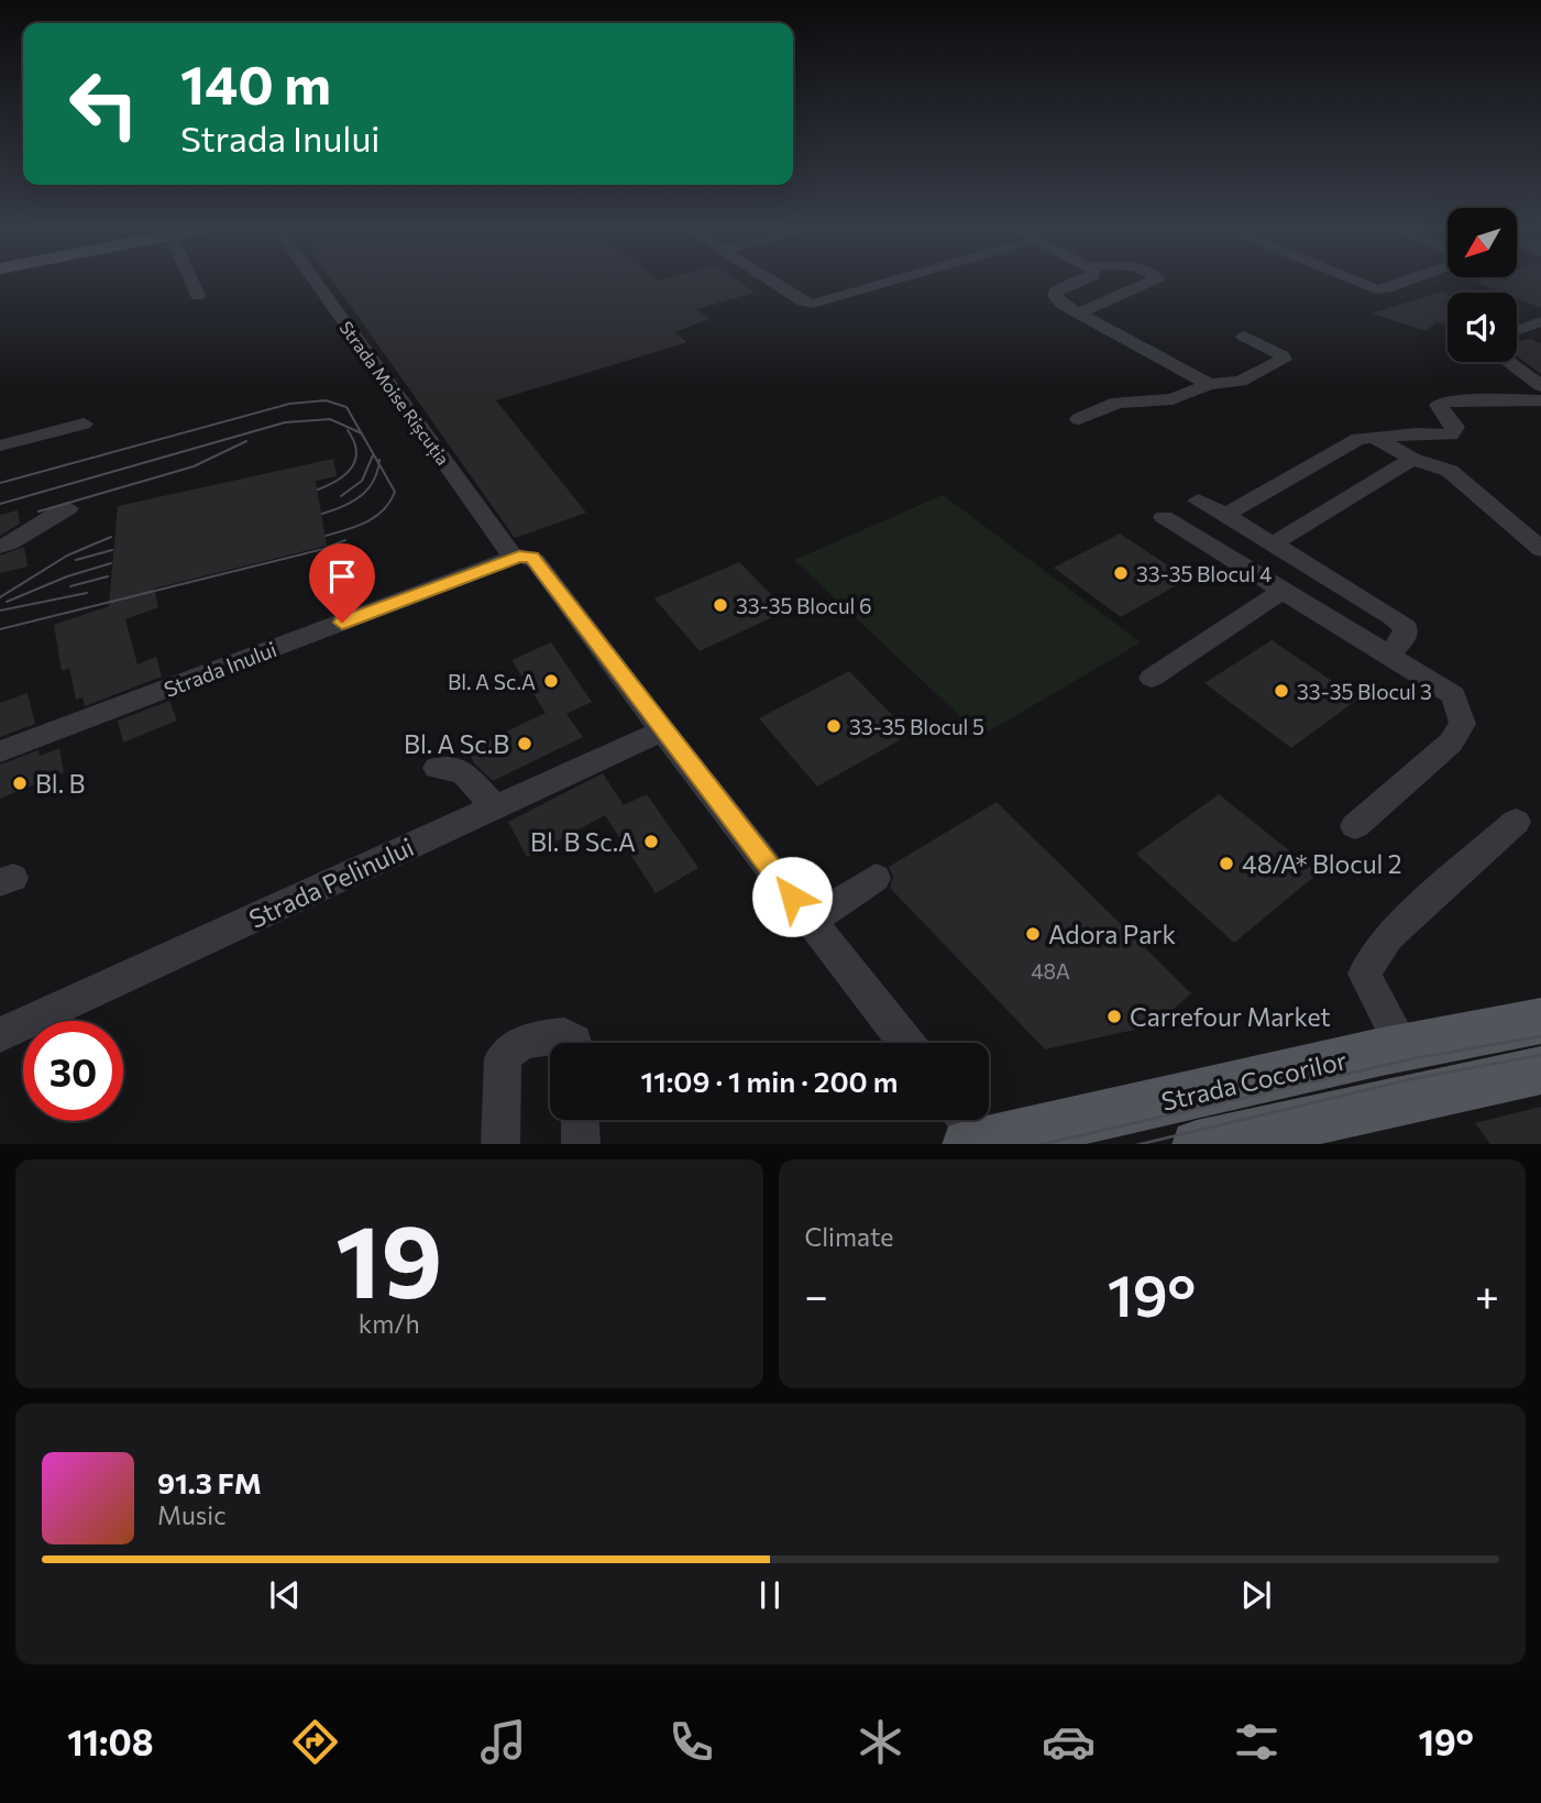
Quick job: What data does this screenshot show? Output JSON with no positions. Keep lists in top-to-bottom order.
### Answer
{
  "streets": {
    "main road": ["Strada Cocorilor"],
    "street": ["Strada Moise Rișcuția", "Strada Inului", "Strada Pelinului"]
  },
  "crossings": [
    ["Strada Moise Rișcuția", "Strada Inului"],
    ["Strada Moise Rișcuția", "Strada Pelinului"]
  ],
  "places": [
    "33-35 Blocul 4",
    "33-35 Blocul 6",
    "Bl. A Sc.A",
    "33-35 Blocul 3",
    "33-35 Blocul 5",
    "Bl. A Sc.B",
    "Bl. B",
    "Bl. B Sc.A",
    "48/A* Blocul 2",
    "Adora Park",
    "Carrefour Market"
  ],
  "house_numbers": ["48A"],
  "north": "bottom left",
  "page": {
    "turn": ["140 m", "Strada Inului"],
    "limit": "30",
    "trip": "11:09 · 1 min · 200 m",
    "tile": [
      ["19", "km/h"],
      "Climate"
    ],
    "heat": ["−", "19°", "+"],
    "song": ["91.3 FM", "Music"],
    "tabs": ["11:08", "19°"]
  }
}
